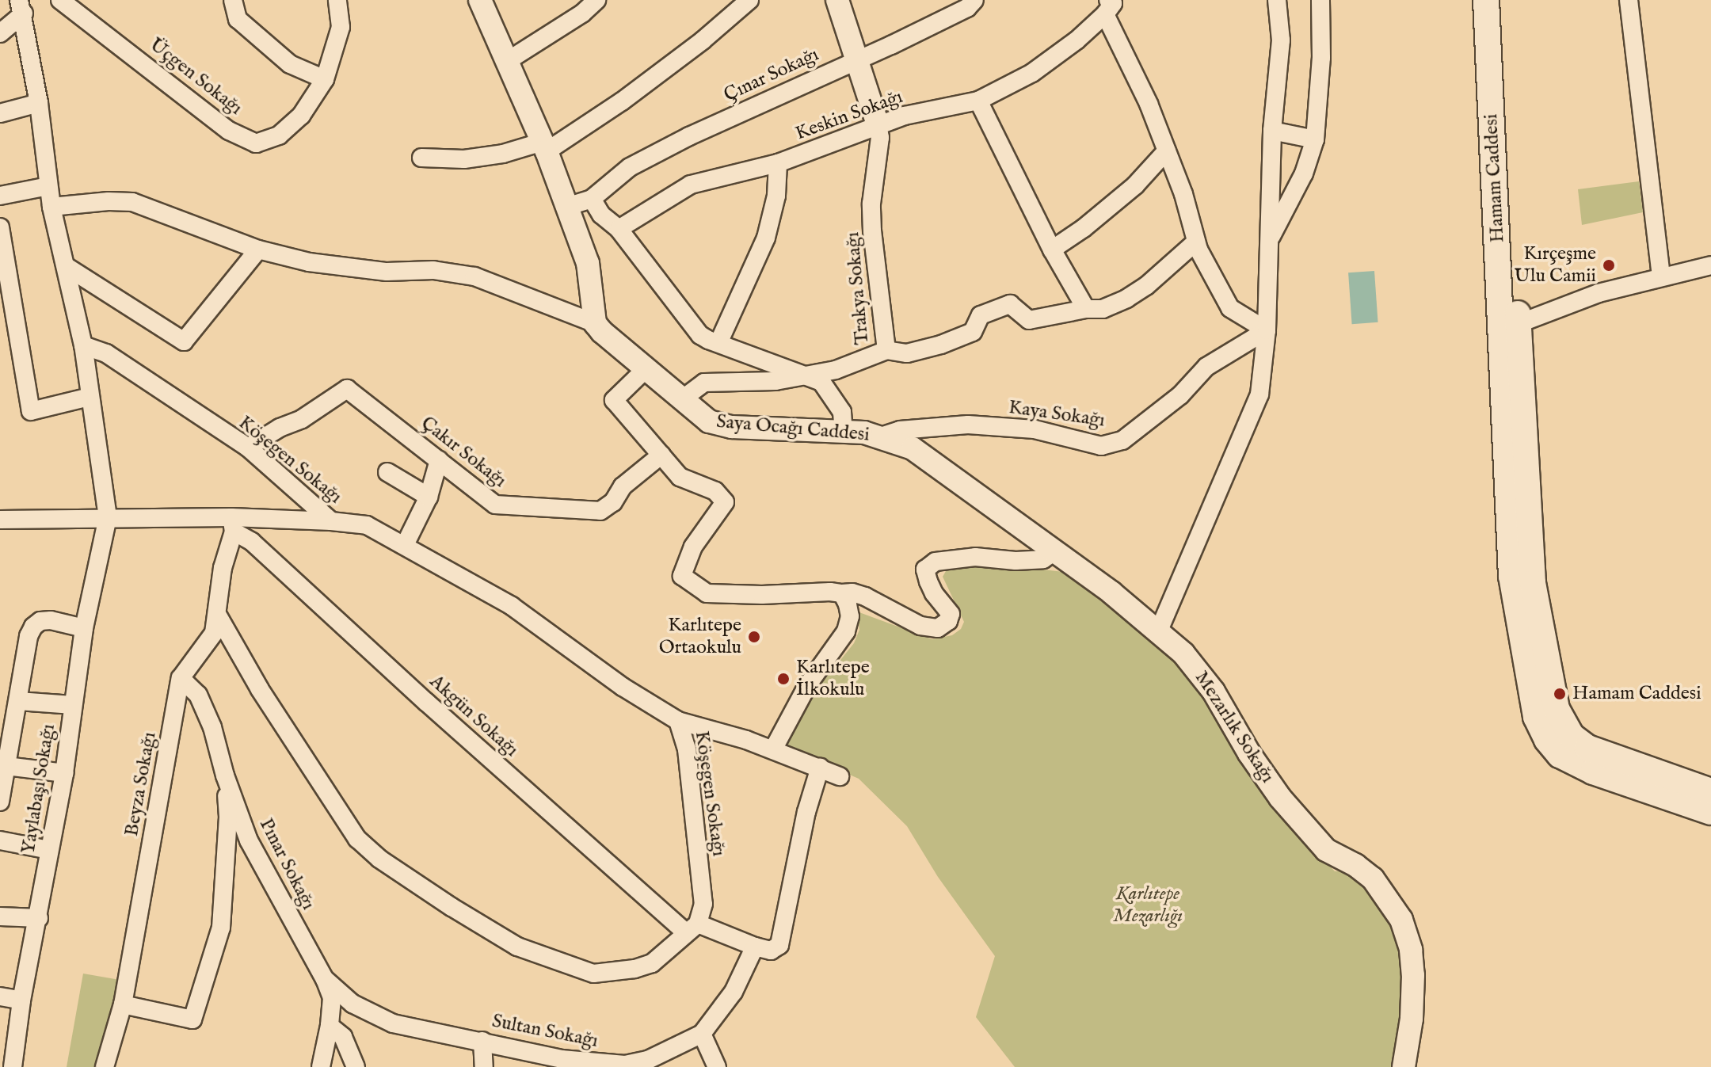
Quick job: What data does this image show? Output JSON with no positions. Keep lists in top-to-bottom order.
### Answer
{
  "streets": {
    "main road": ["Hamam Caddesi"],
    "street": [
      "Çınar Sokağı",
      "Üçgen Sokağı",
      "Keskin Sokağı",
      "Trakya Sokağı",
      "Kaya Sokağı",
      "Saya Ocağı Caddesi",
      "Çakır Sokağı",
      "Köşegen Sokağı",
      "Akgün Sokağı",
      "Mezarlık Sokağı",
      "Beyza Sokağı",
      "Yaylabaşı Sokağı",
      "Pınar Sokağı",
      "Sultan Sokağı"
    ]
  },
  "crossings": [
    ["Keskin Sokağı", "Trakya Sokağı"],
    ["Trakya Sokağı", "Saya Ocağı Caddesi"],
    ["Kaya Sokağı", "Saya Ocağı Caddesi"],
    ["Saya Ocağı Caddesi", "Mezarlık Sokağı"],
    ["Çakır Sokağı", "Köşegen Sokağı"],
    ["Köşegen Sokağı", "Akgün Sokağı"],
    ["Akgün Sokağı", "Beyza Sokağı"],
    ["Akgün Sokağı", "Sultan Sokağı"],
    ["Beyza Sokağı", "Pınar Sokağı"],
    ["Pınar Sokağı", "Sultan Sokağı"]
  ],
  "parks": ["Karlıtepe Mezarlığı"],
  "places": [
    "Kırçeşme Ulu Camii",
    "Karlıtepe Ortaokulu",
    "Karlıtepe İlkokulu",
    "Hamam Caddesi"
  ]
}
